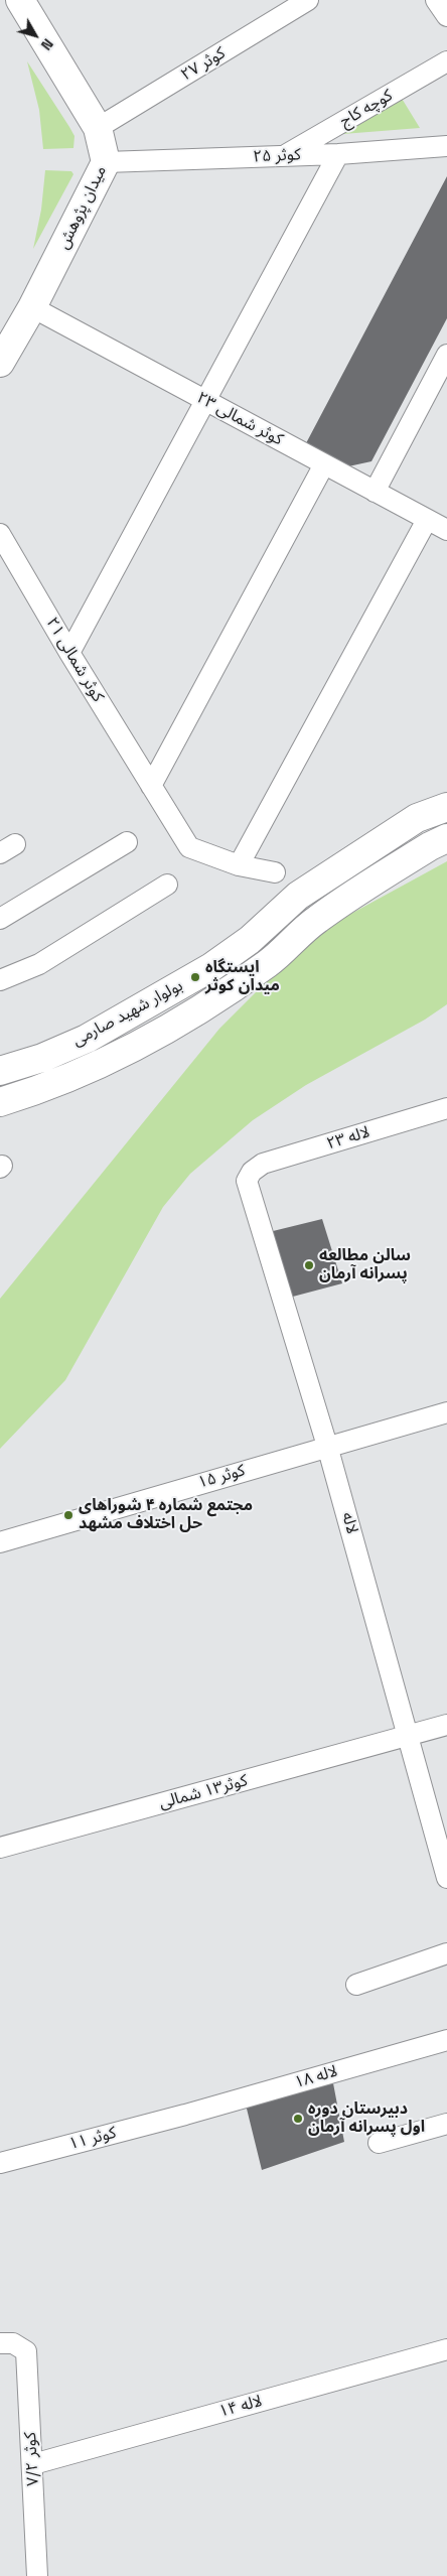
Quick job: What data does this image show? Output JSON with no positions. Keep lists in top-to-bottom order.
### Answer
{
  "streets": {
    "main road": ["میدان پژوهش", "بولوار شهید صارمی"],
    "street": [
      "کوثر ۲۷",
      "کوچه کاج",
      "کوثر ۲۵",
      "کوثر شمالی ۲۳",
      "کوثر شمالی ۲۱",
      "لاله ۲۳",
      "کوثر ۱۵",
      "لاله",
      "کوثر۱۳ شمالی",
      "لاله ۱۸",
      "کوثر ۱۱",
      "لاله ۱۴",
      "کوثر ۷/۲"
    ]
  },
  "crossings": [
    ["کوثر ۲۷", "میدان پژوهش"],
    ["کوچه کاج", "کوثر ۲۵"],
    ["کوثر ۲۵", "میدان پژوهش"],
    ["میدان پژوهش", "کوثر شمالی ۲۳"],
    ["لاله ۲۳", "لاله"],
    ["کوثر ۱۵", "لاله"],
    ["لاله", "کوثر۱۳ شمالی"],
    ["لاله ۱۸", "کوثر ۱۱"],
    ["لاله ۱۴", "کوثر ۷/۲"]
  ],
  "places": [
    "ایستگاه میدان کوثر",
    "سالن مطالعه پسرانه آرمان",
    "مجتمع شماره ۴ شوراهای حل اختلاف مشهد",
    "دبیرستان دوره اول پسرانه آرمان"
  ],
  "north": "bottom right"
}
